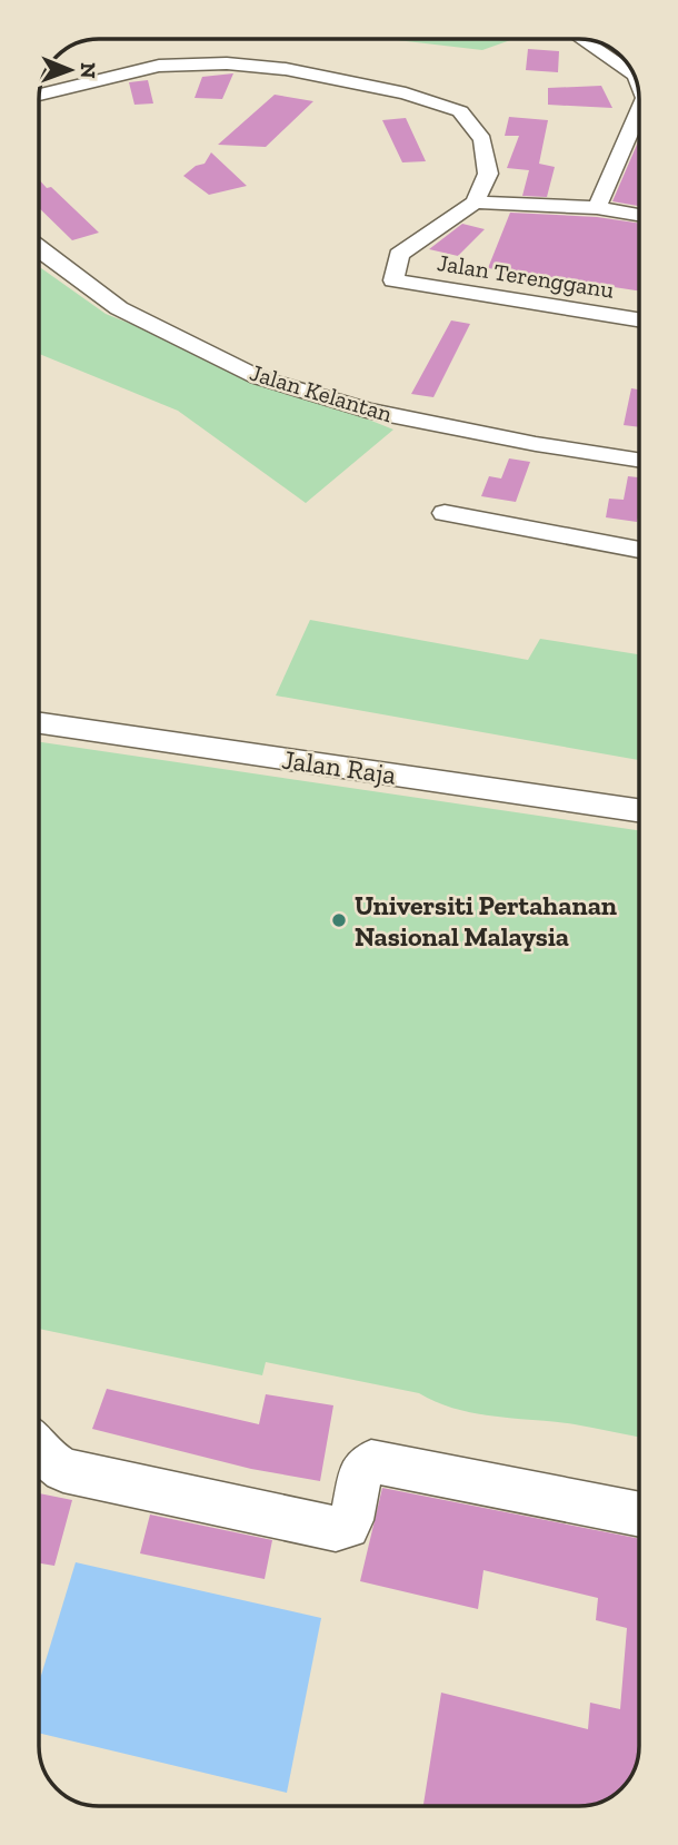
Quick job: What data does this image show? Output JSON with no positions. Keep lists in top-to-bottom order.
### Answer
{
  "streets": {
    "street": ["Jalan Terengganu", "Jalan Kelantan", "Jalan Raja"]
  },
  "places": ["Universiti Pertahanan Nasional Malaysia"],
  "north": "right"
}
